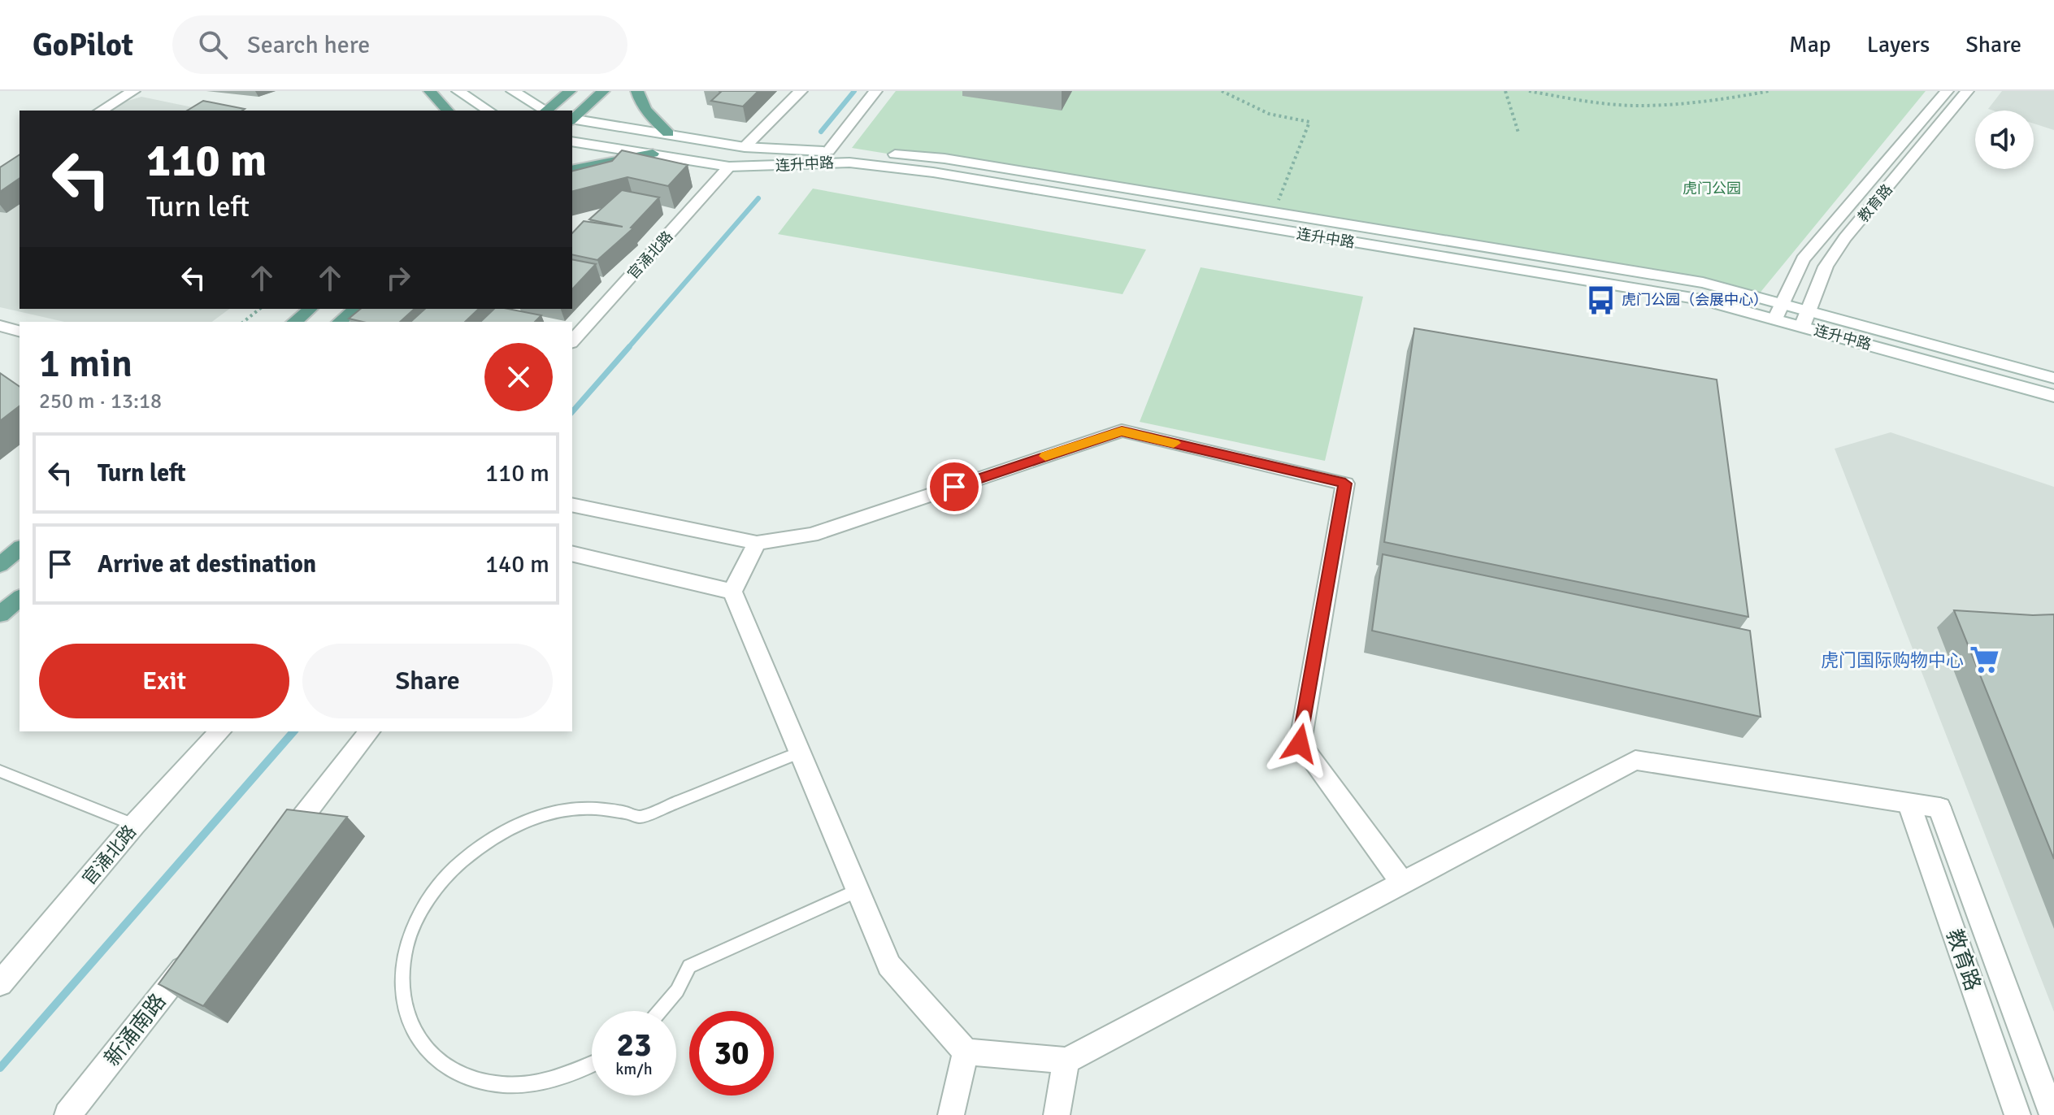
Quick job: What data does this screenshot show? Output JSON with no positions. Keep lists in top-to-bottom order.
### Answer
{
  "streets": {
    "street": [
      "连升中路",
      "教育路",
      "官涌北路",
      "新涌南路"
    ]
  },
  "crossings": [
    ["连升中路", "教育路"],
    ["连升中路", "官涌北路"]
  ],
  "parks": ["虎门公园"],
  "places": {
    "bus stop": ["虎门公园（会展中心）"],
    "supermarket": ["虎门国际购物中心"]
  },
  "page": {
    "header": "GoPilot",
    "search": "Search here",
    "nav": ["Map", "Layers", "Share"],
    "turn": ["110 m", "Turn left"],
    "heading": ["1 min", "250 m · 13:18"],
    "list": [
      {
        "name": "Turn left",
        "value": "110 m"
      },
      {
        "name": "Arrive at destination",
        "value": "140 m"
      }
    ],
    "buttons": ["Exit", "Share"],
    "speed": "23 km/h",
    "limit": "30"
  }
}
